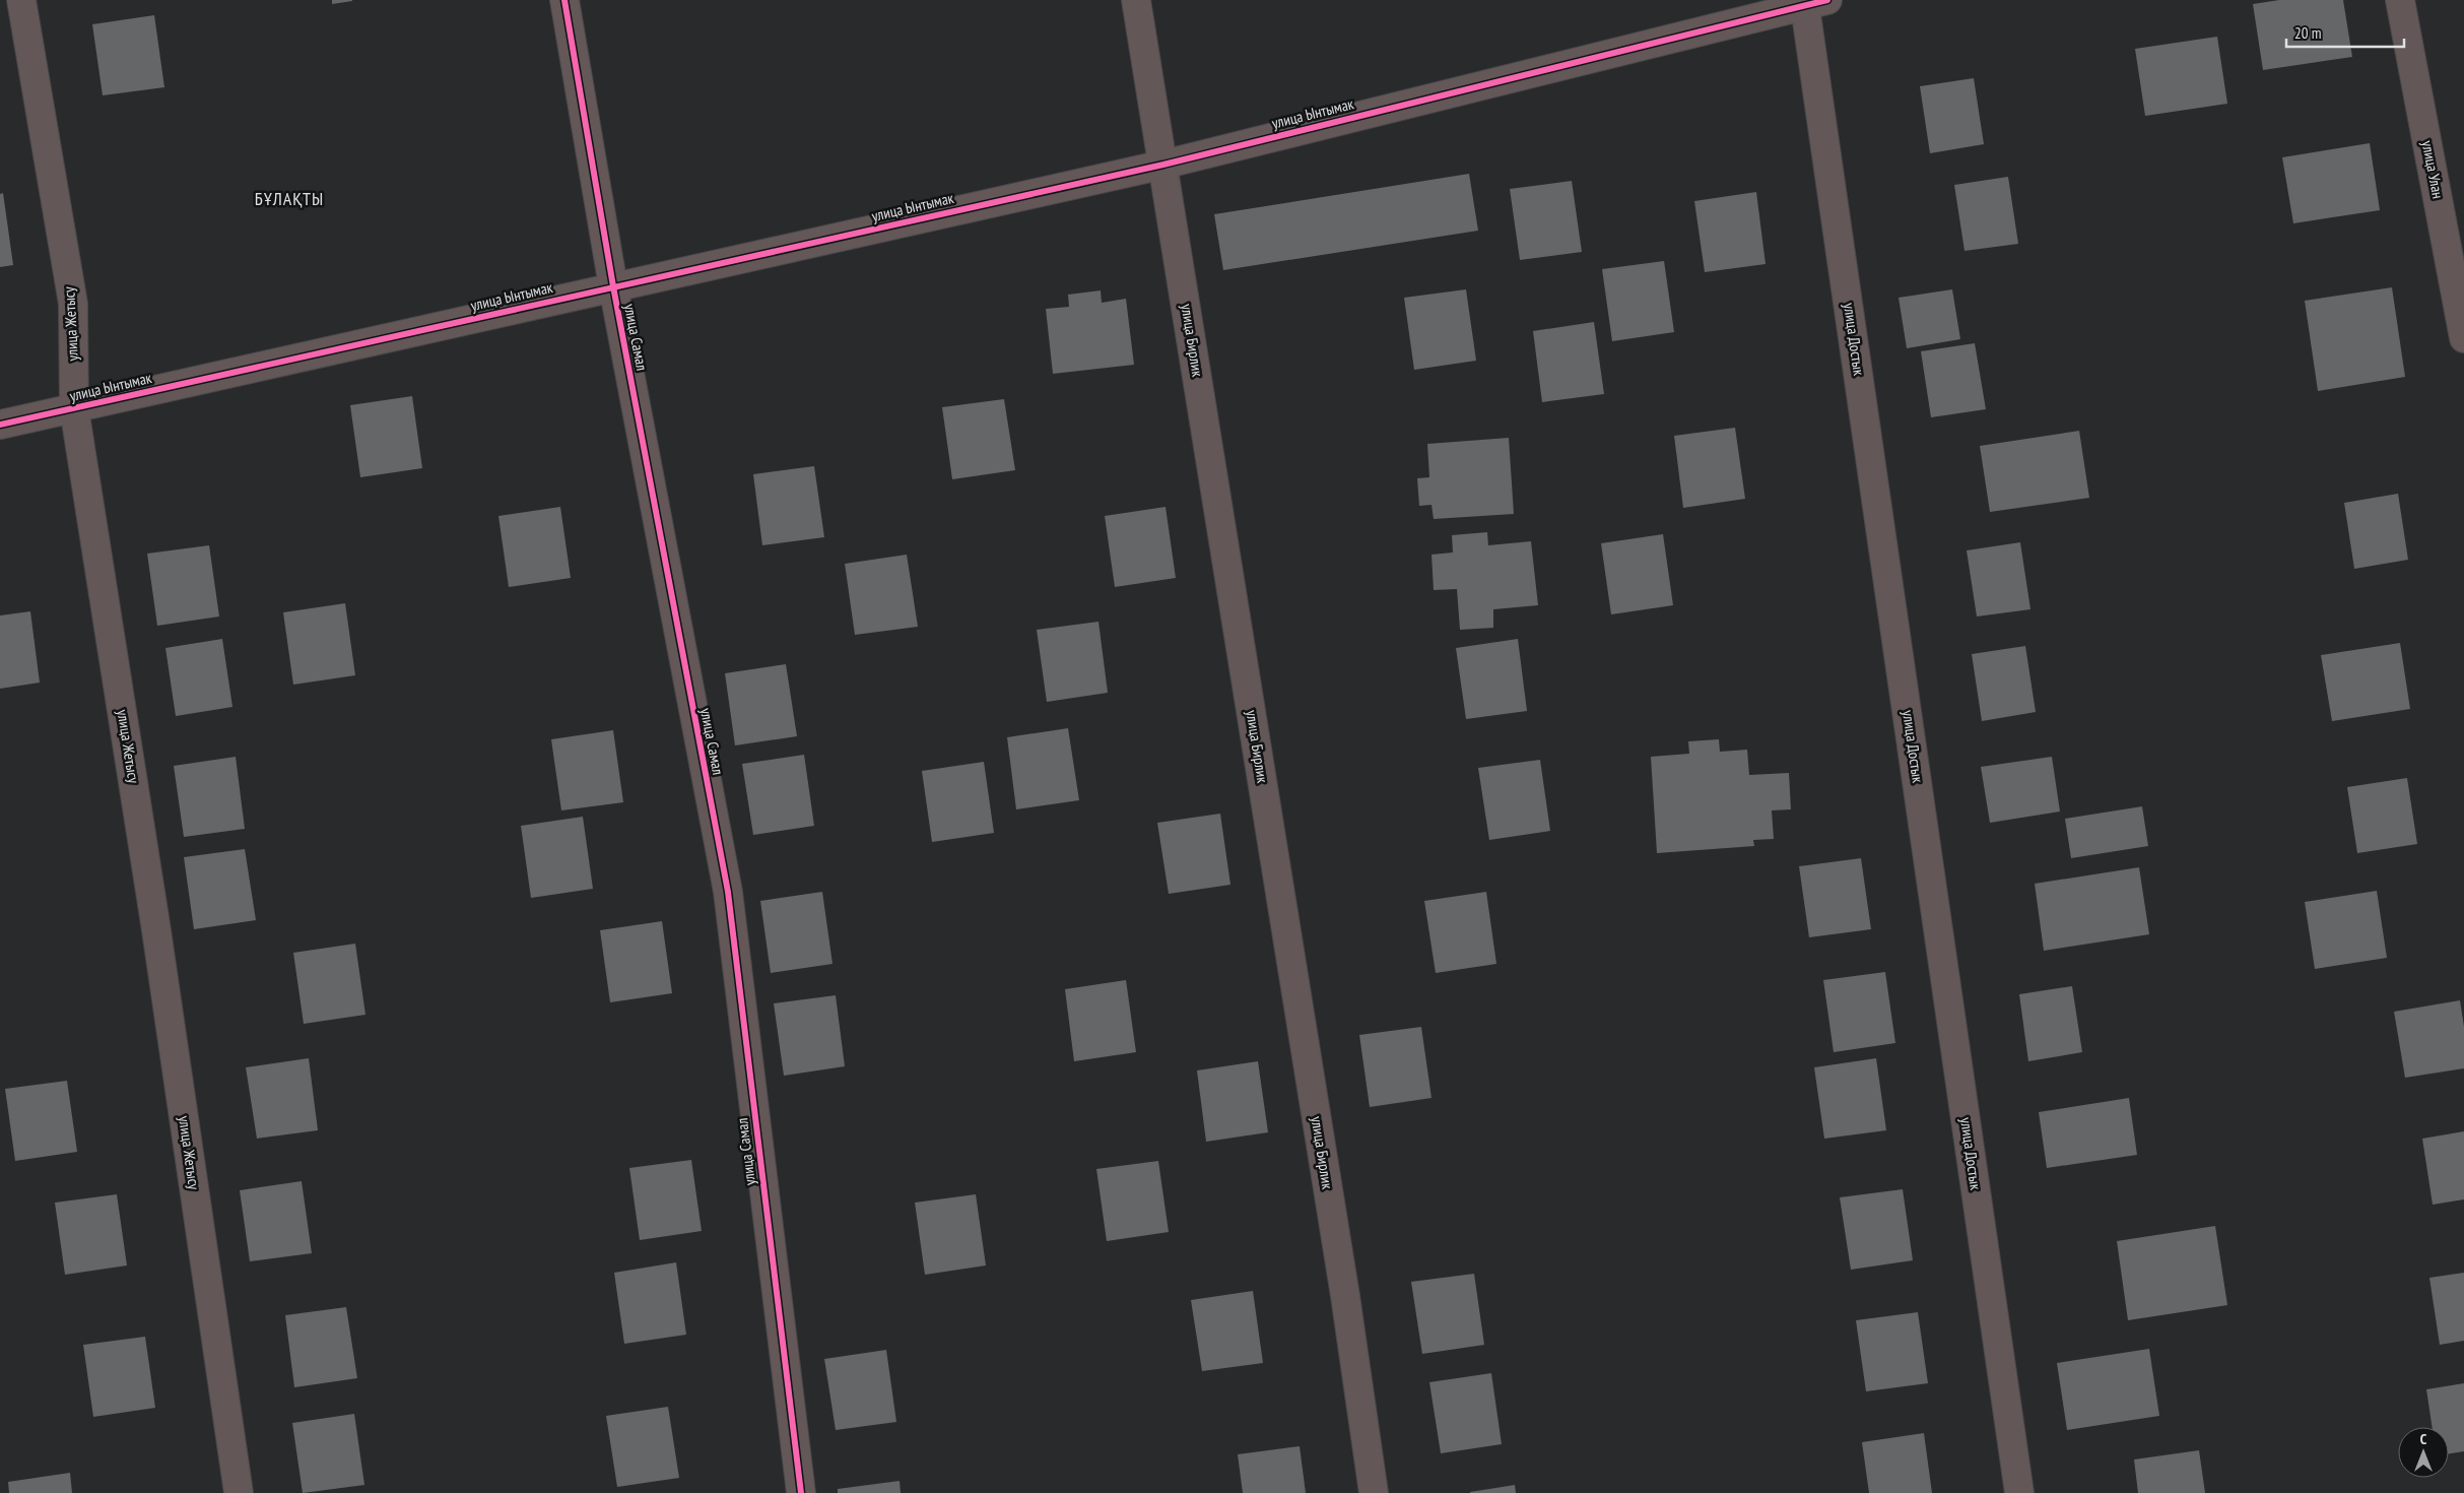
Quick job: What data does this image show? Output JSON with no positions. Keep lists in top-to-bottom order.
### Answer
{
  "streets": {
    "street": [
      "улица Ынтымак",
      "улица Улан",
      "улица Жетысу",
      "улица Самал",
      "улица Достык",
      "улица Бирлик"
    ]
  },
  "crossings": [
    ["улица Ынтымак", "улица Жетысу"],
    ["улица Ынтымак", "улица Самал"],
    ["улица Ынтымак", "улица Достык"],
    ["улица Ынтымак", "улица Бирлик"]
  ],
  "districts": ["БҰЛАҚТЫ"],
  "scale_bar": "20 m",
  "north": "top"
}
